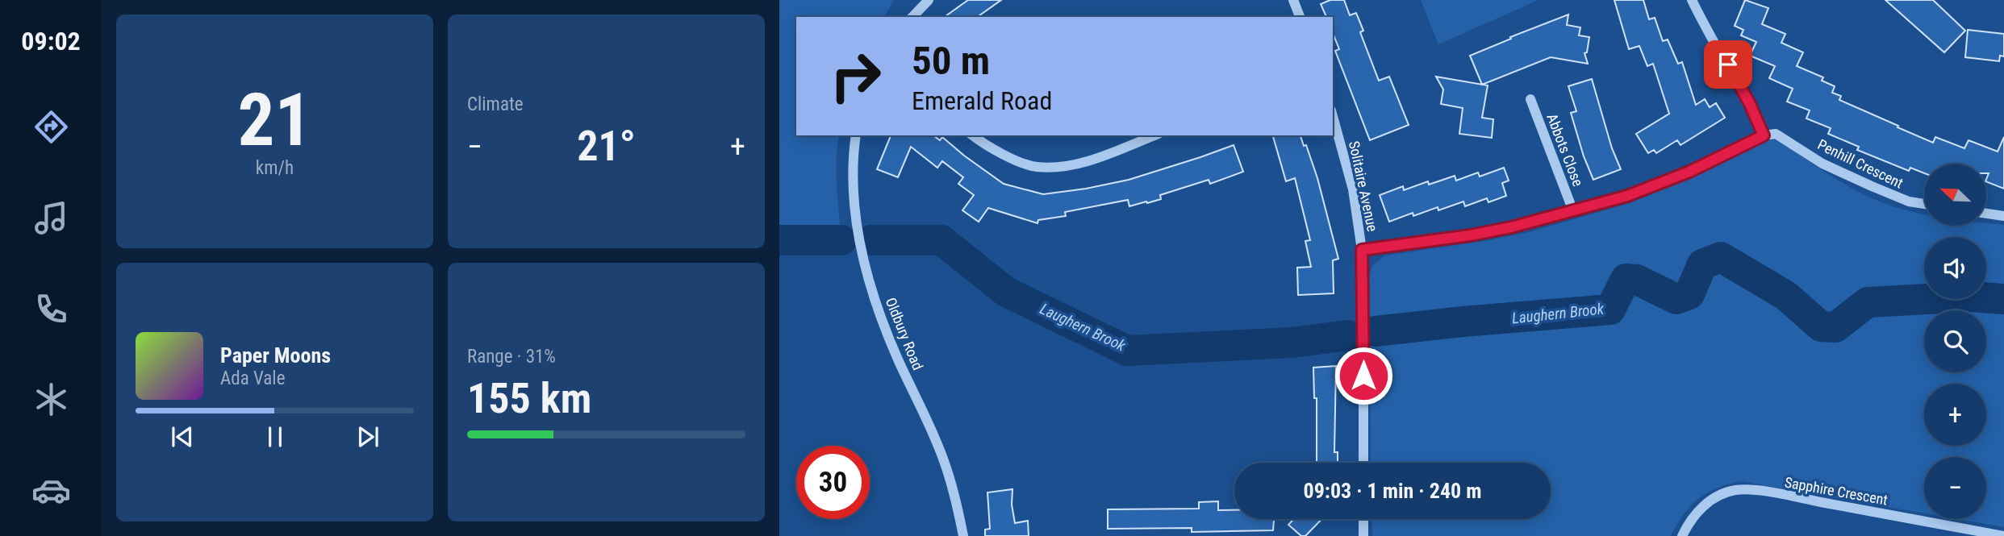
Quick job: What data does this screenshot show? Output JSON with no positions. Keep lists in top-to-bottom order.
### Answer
{
  "streets": {
    "street": [
      "Abbots Close",
      "Penhill Crescent",
      "Solitaire Avenue",
      "Oldbury Road",
      "Sapphire Crescent"
    ]
  },
  "water": ["Laughern Brook"],
  "north": "top left",
  "page": {
    "tabs": "09:02",
    "tile": [
      ["21", "km/h"],
      "Climate",
      ["Range · 31%", "155 km"]
    ],
    "turn": ["50 m", "Emerald Road"],
    "heat": ["−", "21°", "+"],
    "map_buttons": ["+", "−"],
    "song": ["Paper Moons", "Ada Vale"],
    "limit": "30",
    "trip": "09:03 · 1 min · 240 m"
  }
}
